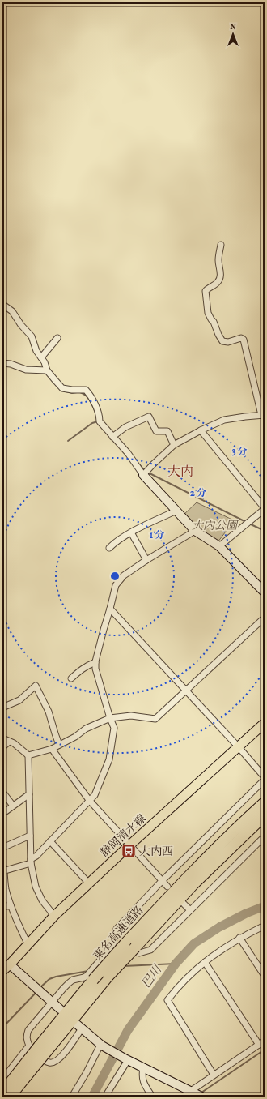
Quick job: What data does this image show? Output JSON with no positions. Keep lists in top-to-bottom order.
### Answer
{
  "streets": {
    "highway": ["東名高速道路"],
    "main road": ["静岡清水線"]
  },
  "districts": ["大内"],
  "water": ["巴川"],
  "parks": ["大内公園"],
  "places": {
    "bus stop": ["大内西"]
  },
  "north": "top",
  "rings": ["3 分", "2 分", "1 分"]
}
